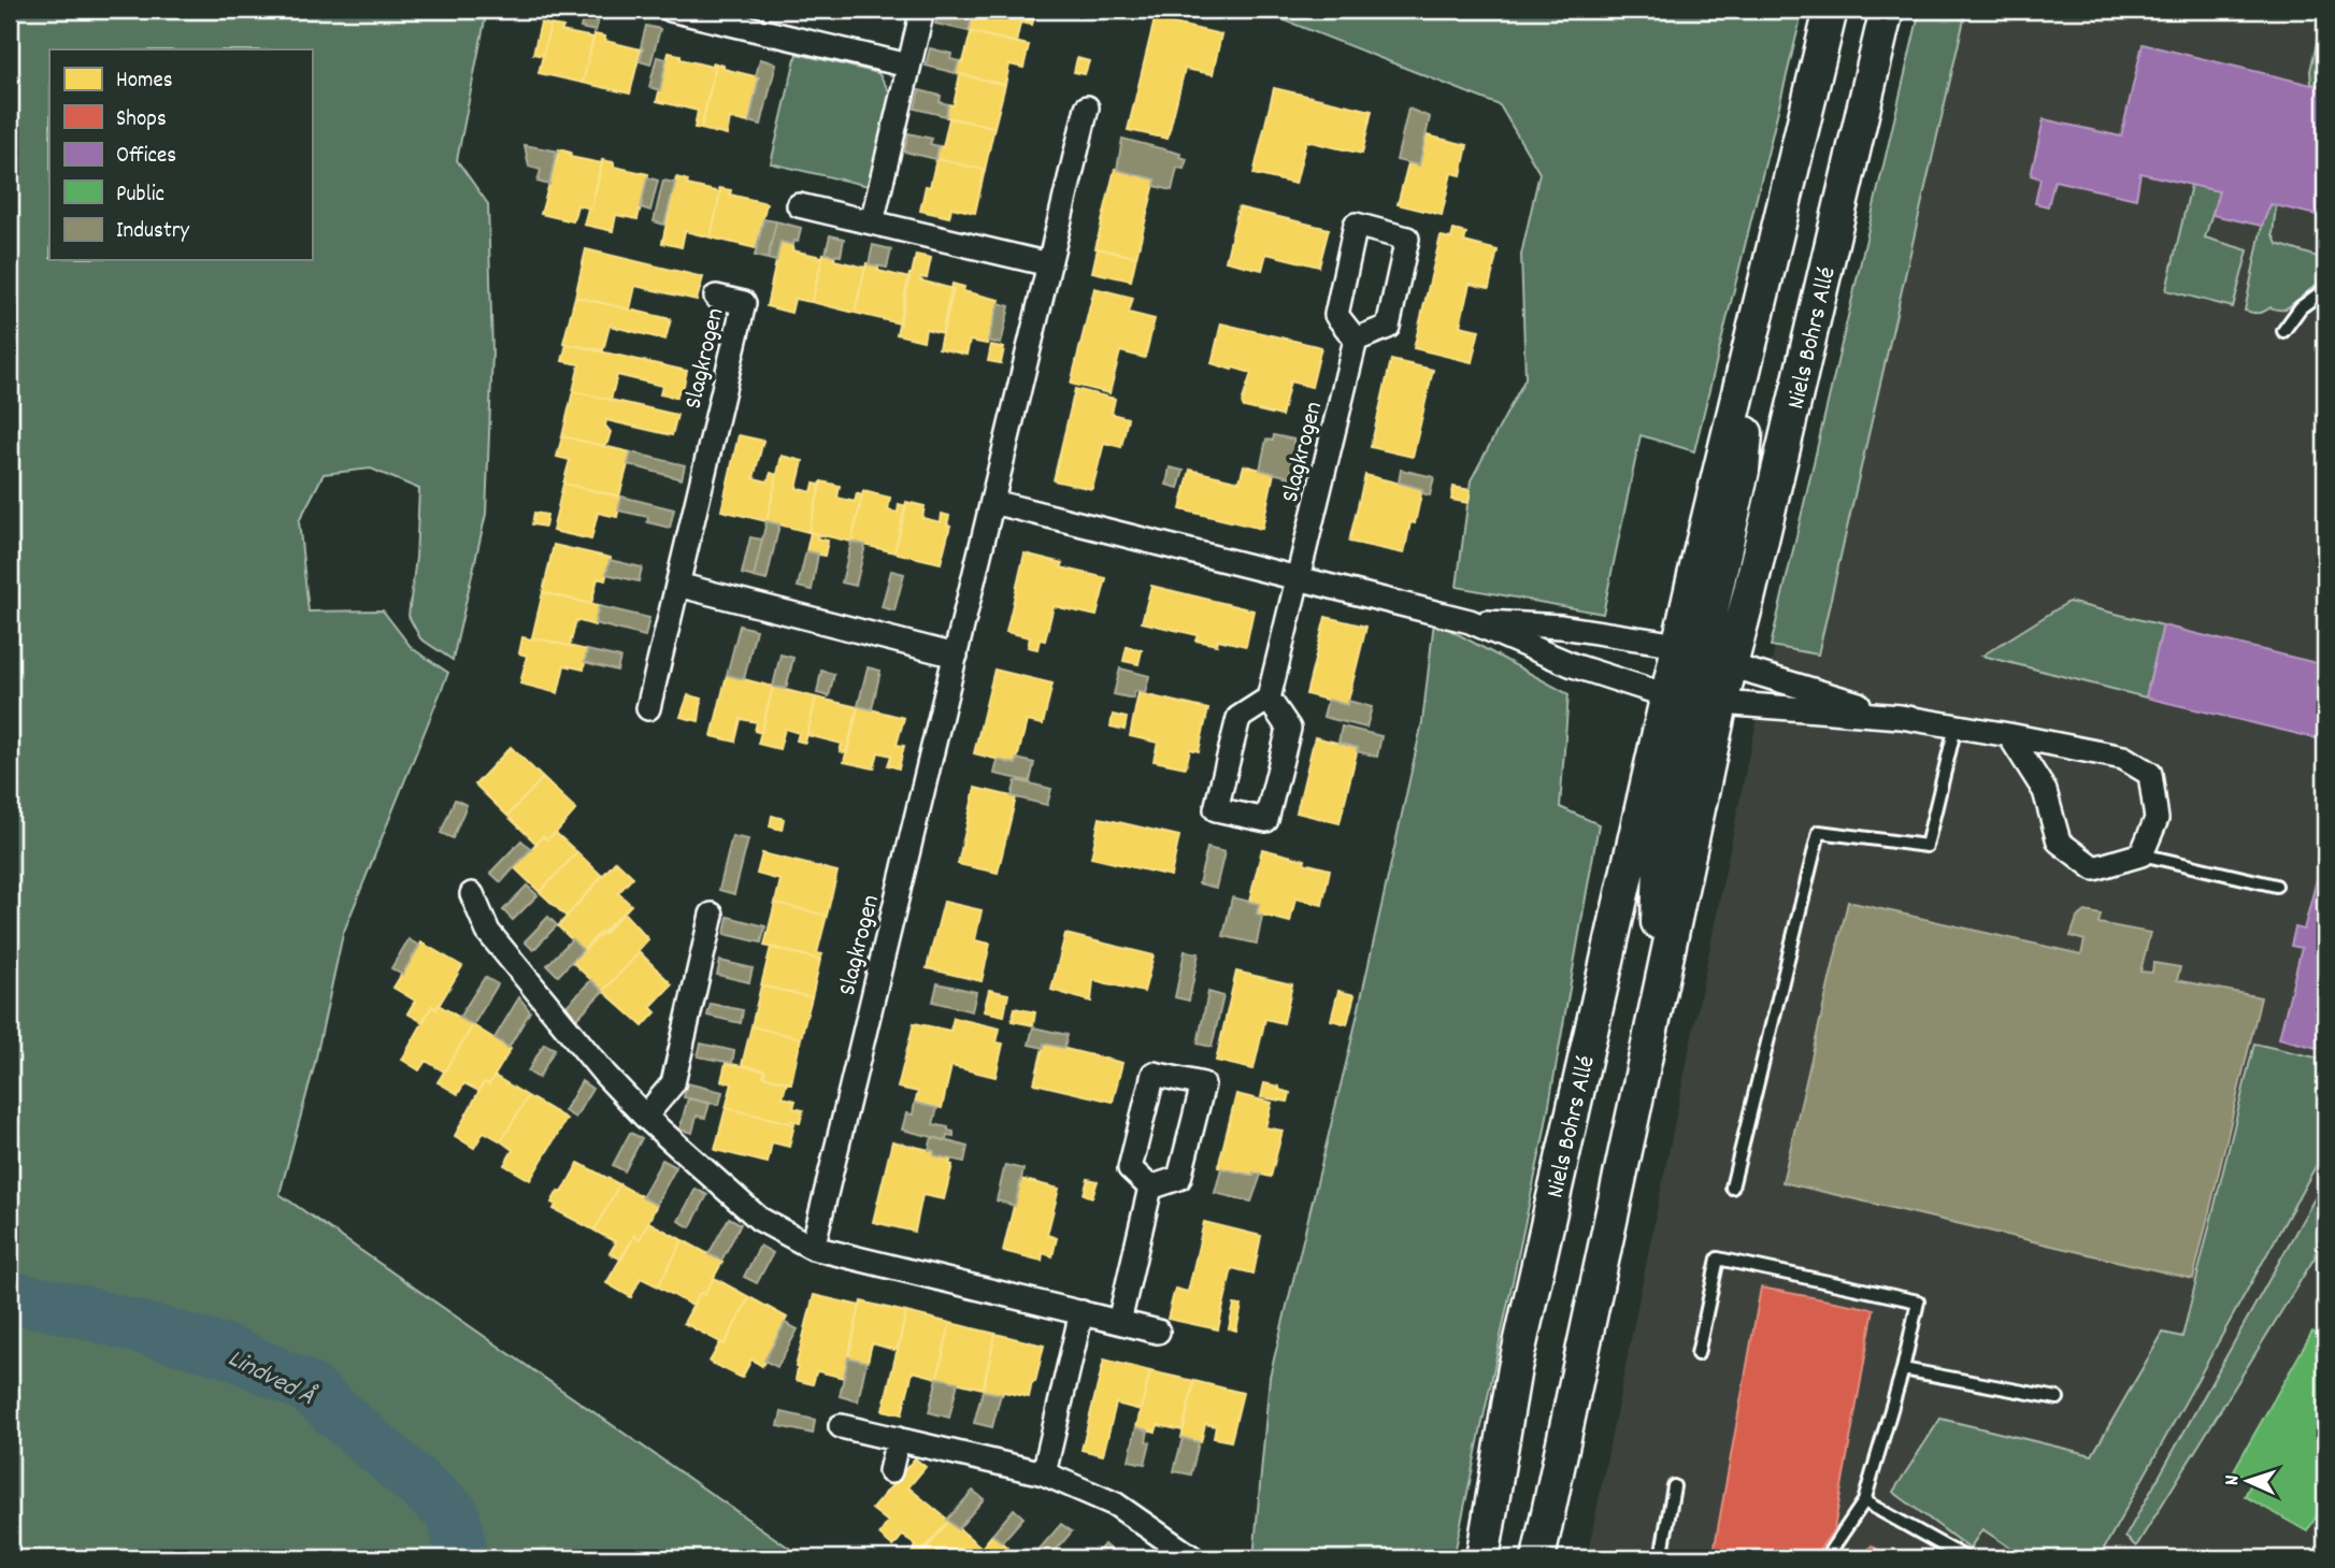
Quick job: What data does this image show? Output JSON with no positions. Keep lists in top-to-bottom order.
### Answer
{
  "streets": {
    "street": ["Niels Bohrs Allé", "Slagkrogen"]
  },
  "water": ["Lindved Å"],
  "legend": [
    "Homes",
    "Shops",
    "Offices",
    "Public",
    "Industry"
  ],
  "north": "left"
}
